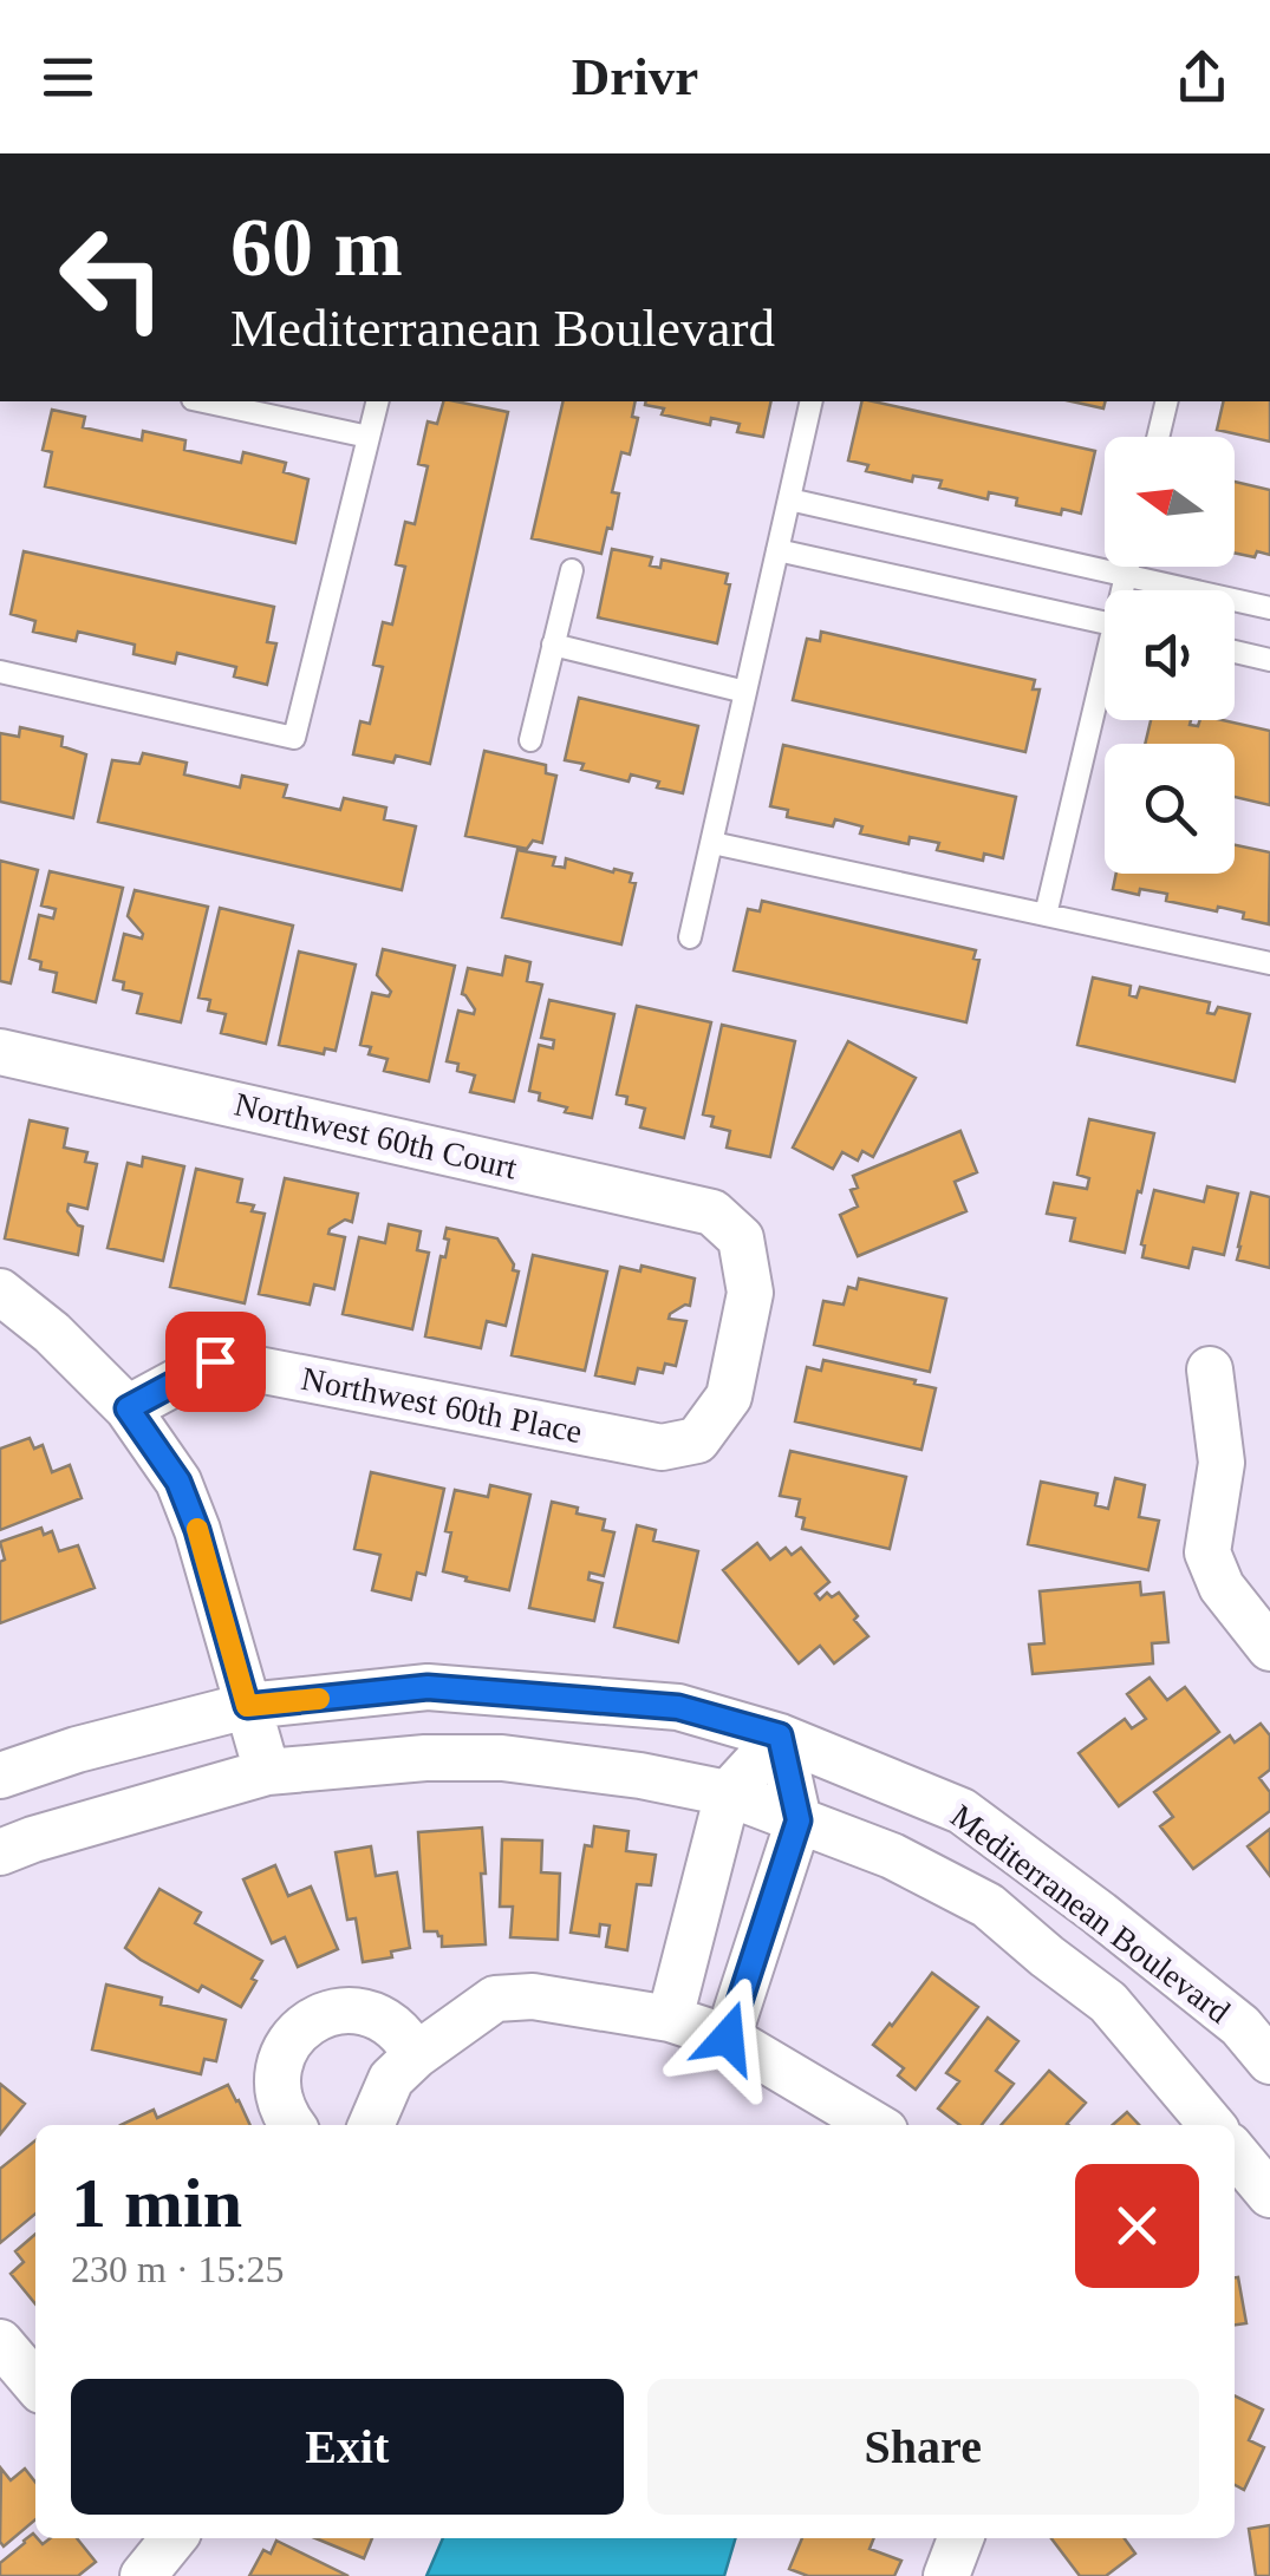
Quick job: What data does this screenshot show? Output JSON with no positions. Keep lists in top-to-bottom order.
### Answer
{
  "streets": {
    "street": ["Northwest 60th Court", "Northwest 60th Place", "Mediterranean Boulevard"]
  },
  "crossings": [
    ["Northwest 60th Court", "Northwest 60th Place"]
  ],
  "north": "left",
  "page": {
    "header": "Drivr",
    "turn": ["60 m", "Mediterranean Boulevard"],
    "heading": ["1 min", "230 m · 15:25"],
    "buttons": ["Exit", "Share"]
  }
}
